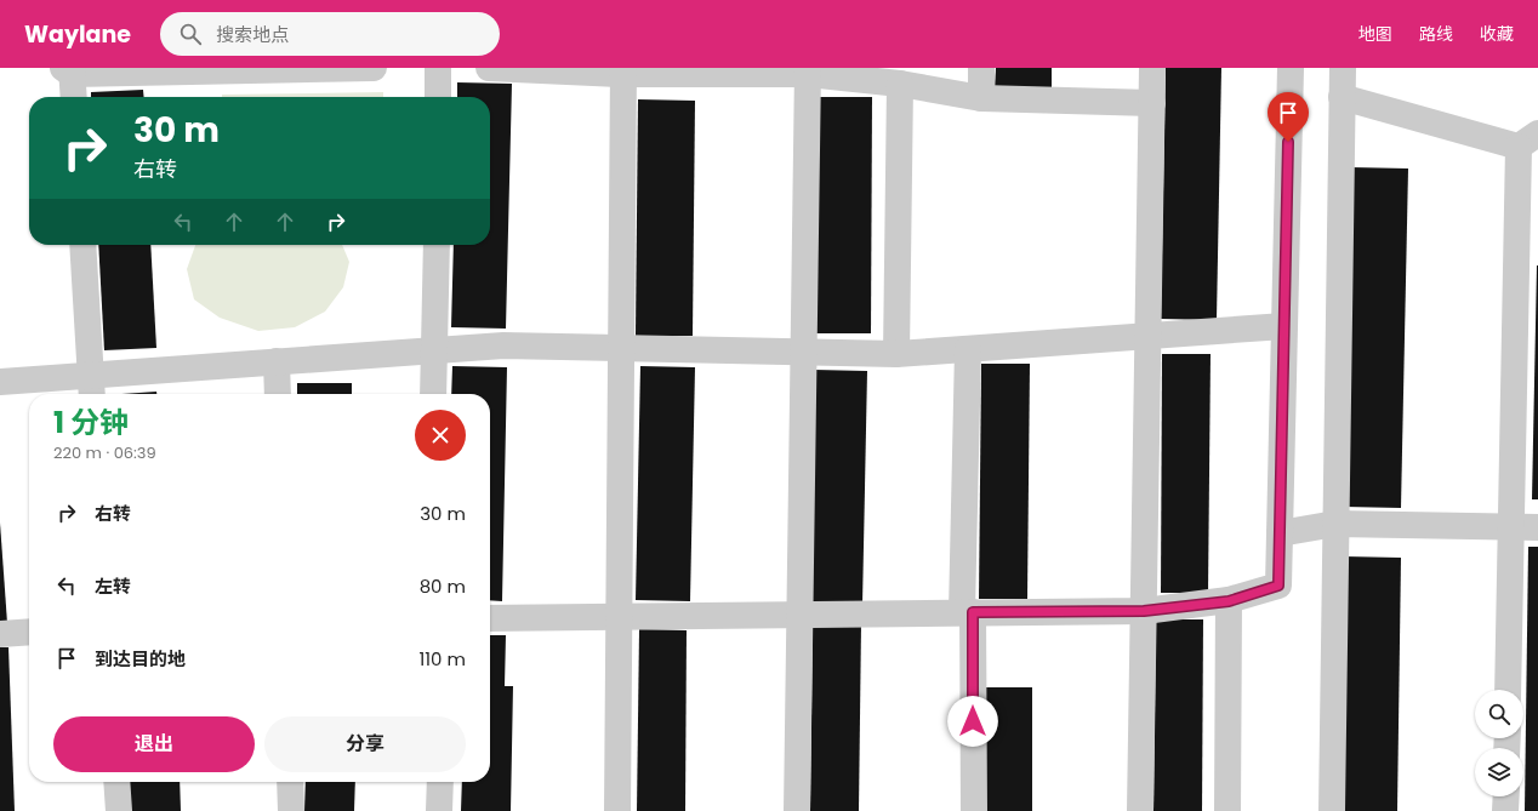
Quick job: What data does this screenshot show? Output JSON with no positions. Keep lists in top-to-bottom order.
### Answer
{
  "page": {
    "header": "Waylane",
    "search": "搜索地点",
    "nav": ["地图", "路线", "收藏"],
    "turn": ["30 m", "右转"],
    "heading": ["1 分钟", "220 m · 06:39"],
    "list": [
      {
        "name": "右转",
        "value": "30 m"
      },
      {
        "name": "左转",
        "value": "80 m"
      },
      {
        "name": "到达目的地",
        "value": "110 m"
      }
    ],
    "buttons": ["退出", "分享"]
  }
}
